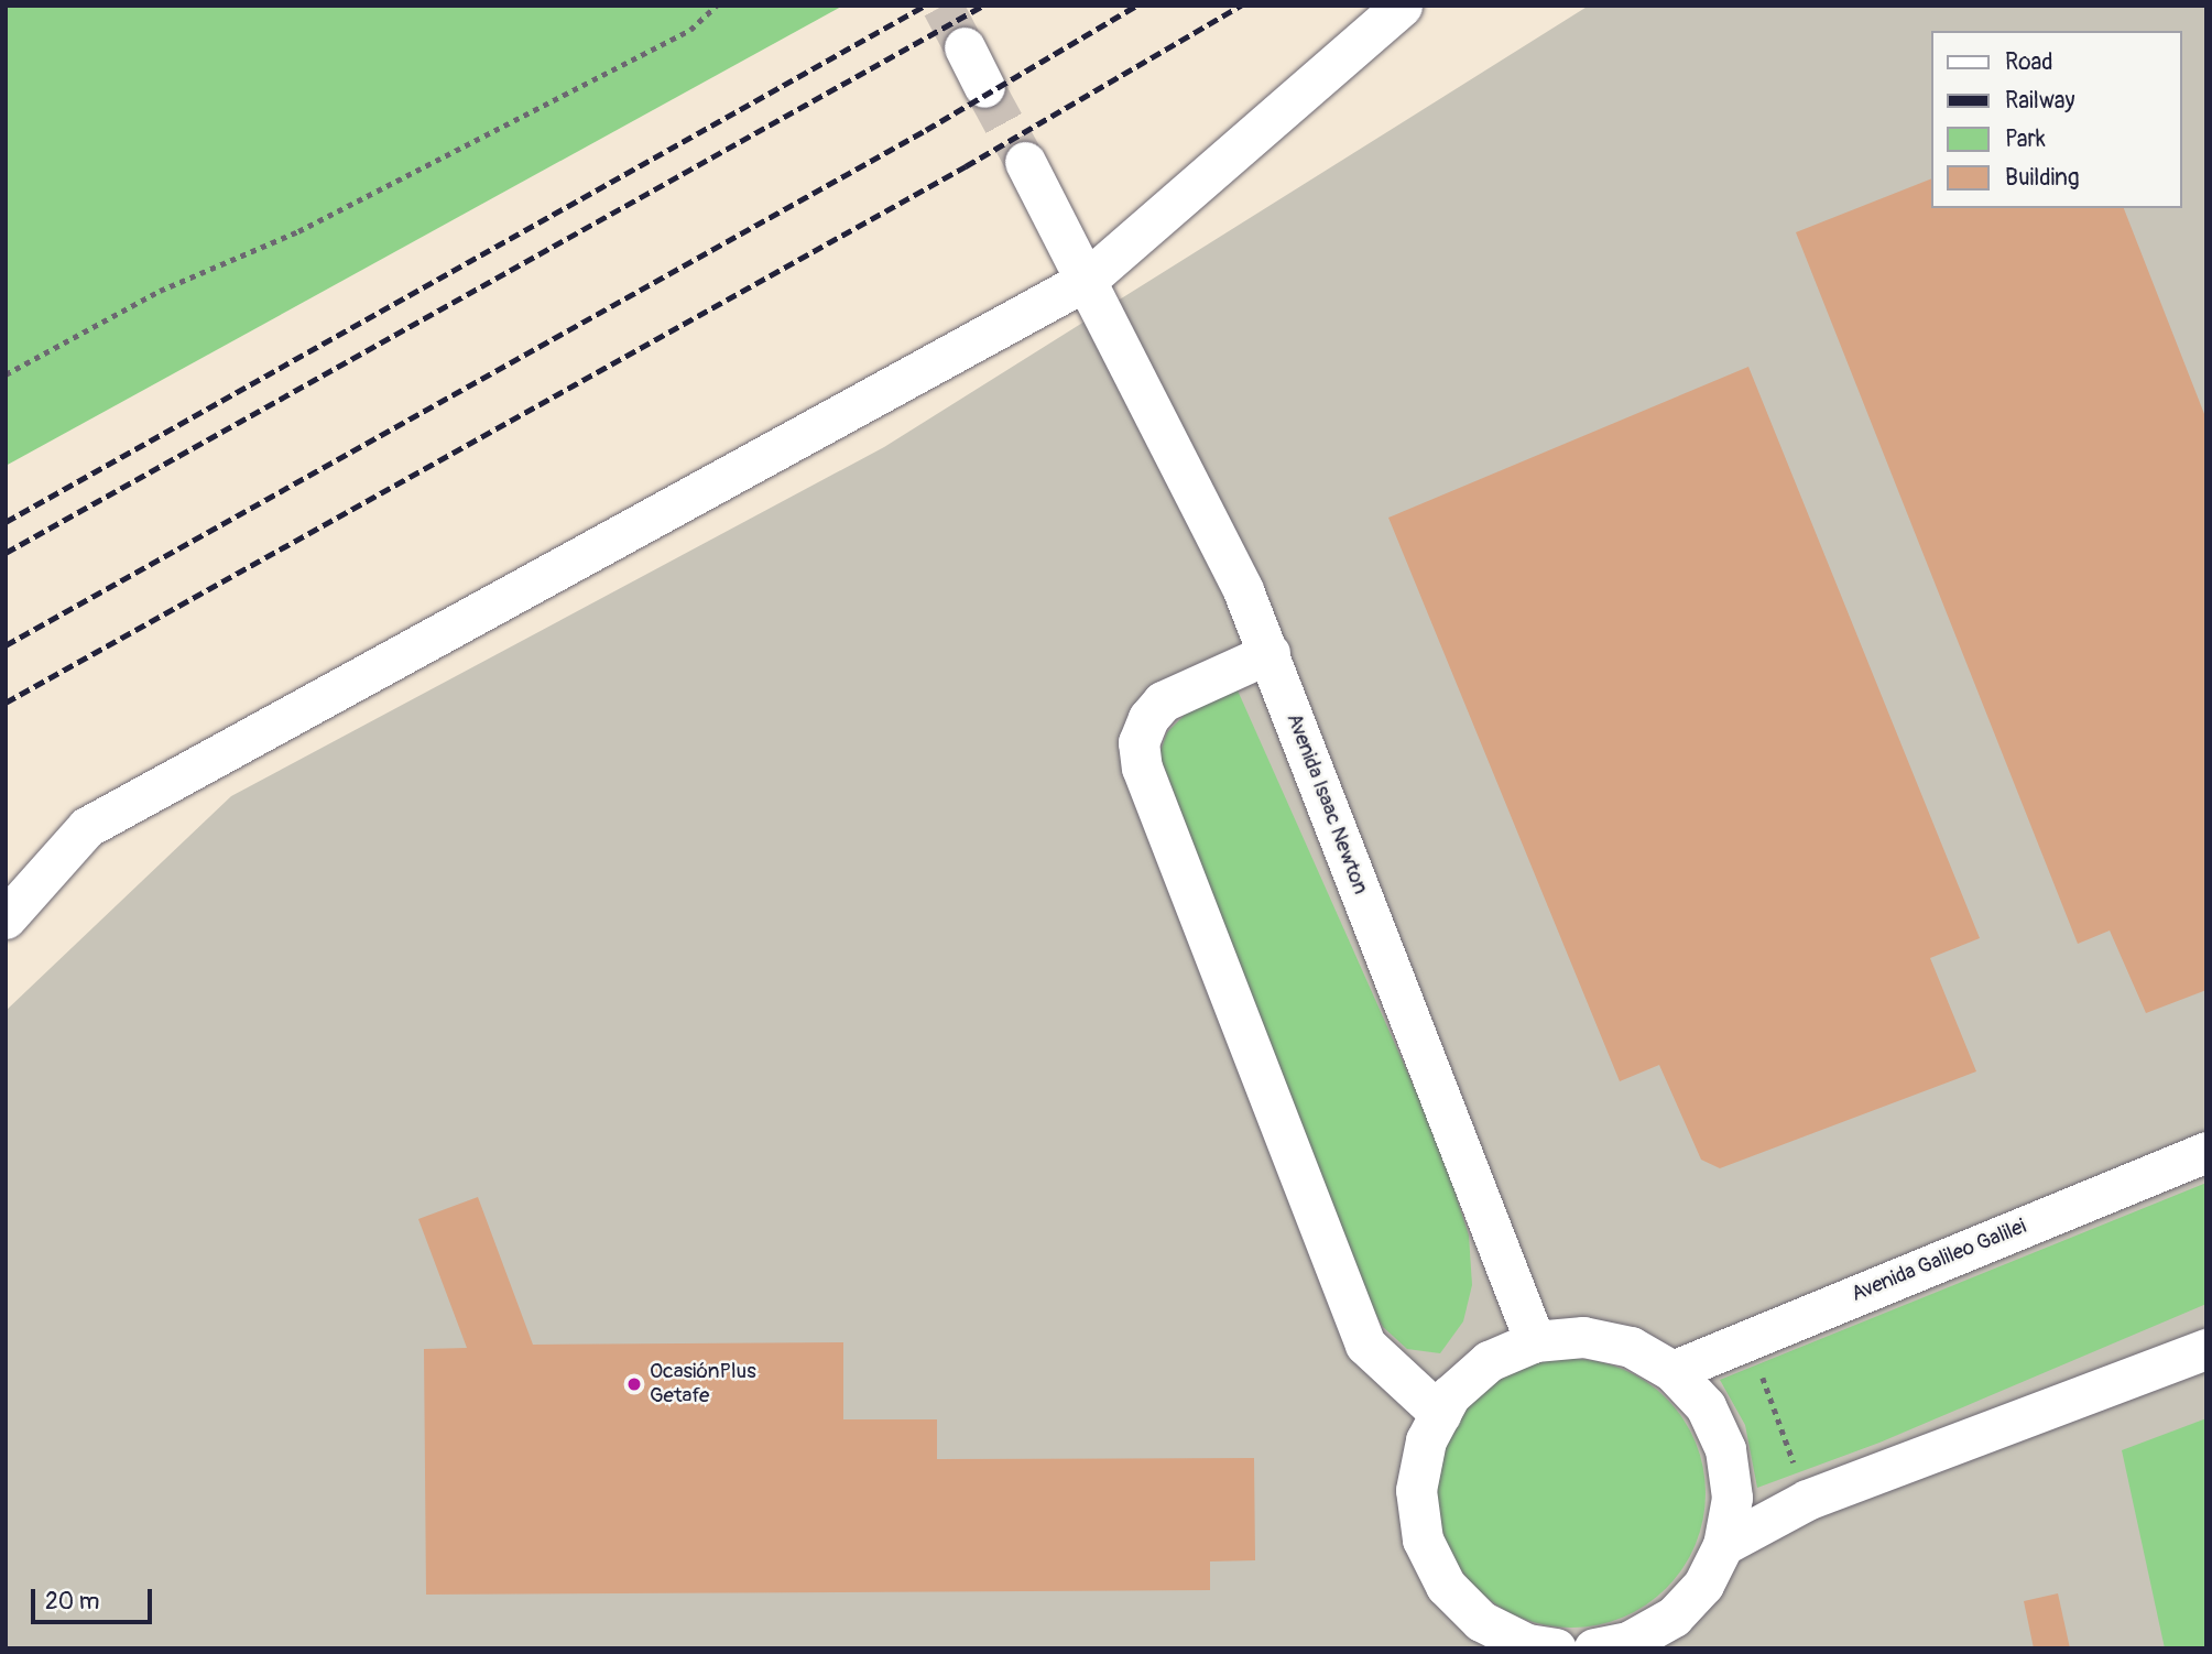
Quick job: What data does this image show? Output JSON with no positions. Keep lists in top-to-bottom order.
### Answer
{
  "streets": {
    "street": ["Avenida Isaac Newton", "Avenida Galileo Galilei"]
  },
  "places": ["OcasiónPlus Getafe"],
  "legend": [
    "Road",
    "Railway",
    "Park",
    "Building"
  ],
  "scale_bar": "20 m"
}
